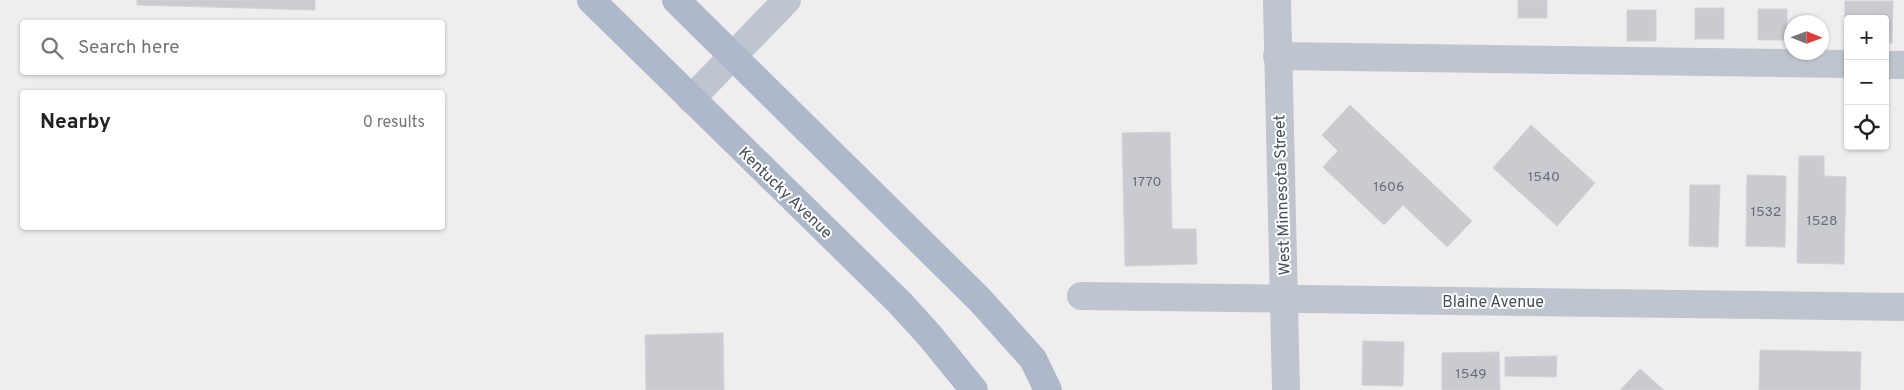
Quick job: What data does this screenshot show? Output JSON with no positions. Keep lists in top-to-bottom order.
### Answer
{
  "streets": {
    "main road": ["Kentucky Avenue"],
    "street": ["West Minnesota Street", "Blaine Avenue"]
  },
  "crossings": [
    ["West Minnesota Street", "Blaine Avenue"]
  ],
  "house_numbers": [
    "1540",
    "1770",
    "1606",
    "1532",
    "1528",
    "1549"
  ],
  "north": "right",
  "page": {
    "map_buttons": ["+", "−"],
    "search": "Search here",
    "heading": ["Nearby", "0 results"]
  }
}
